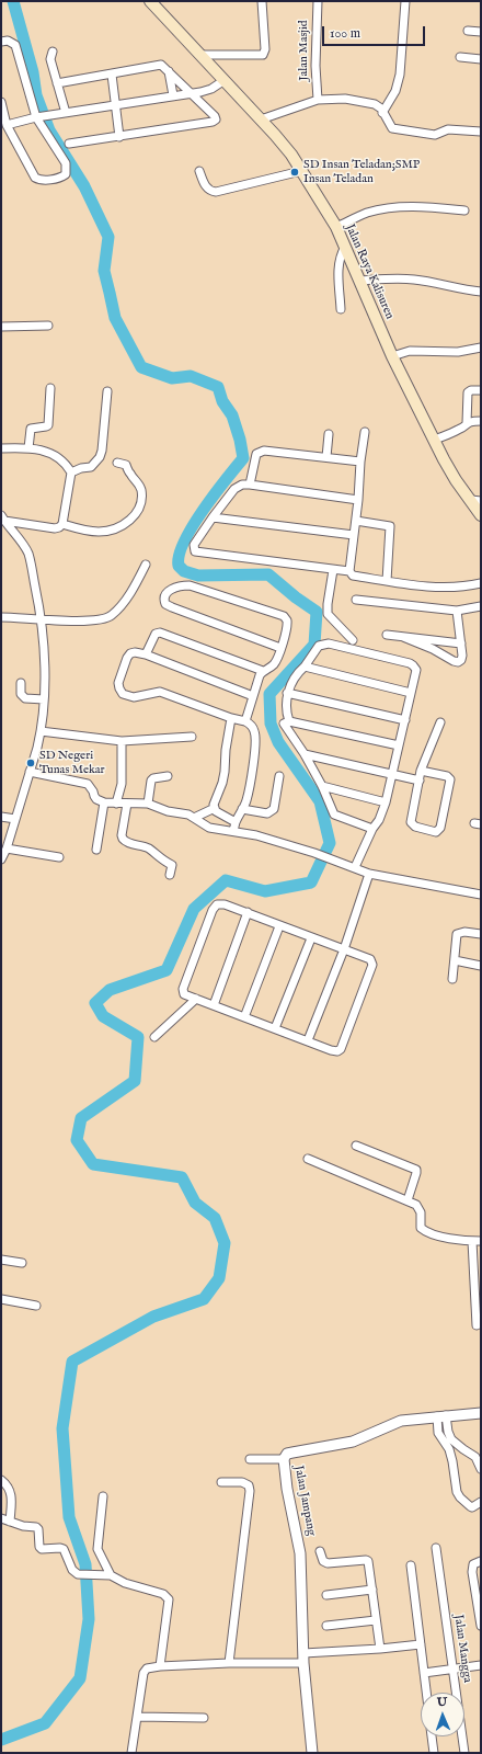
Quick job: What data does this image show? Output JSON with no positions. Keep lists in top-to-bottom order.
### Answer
{
  "streets": {
    "main road": ["Jalan Raya Kalisuren"],
    "street": ["Jalan Masjid", "Jalan Jampang", "Jalan Mangga"]
  },
  "places": ["SD Insan Teladan;SMP Insan Teladan", "SD Negeri Tunas Mekar"],
  "scale_bar": "100 m",
  "north": "top"
}
